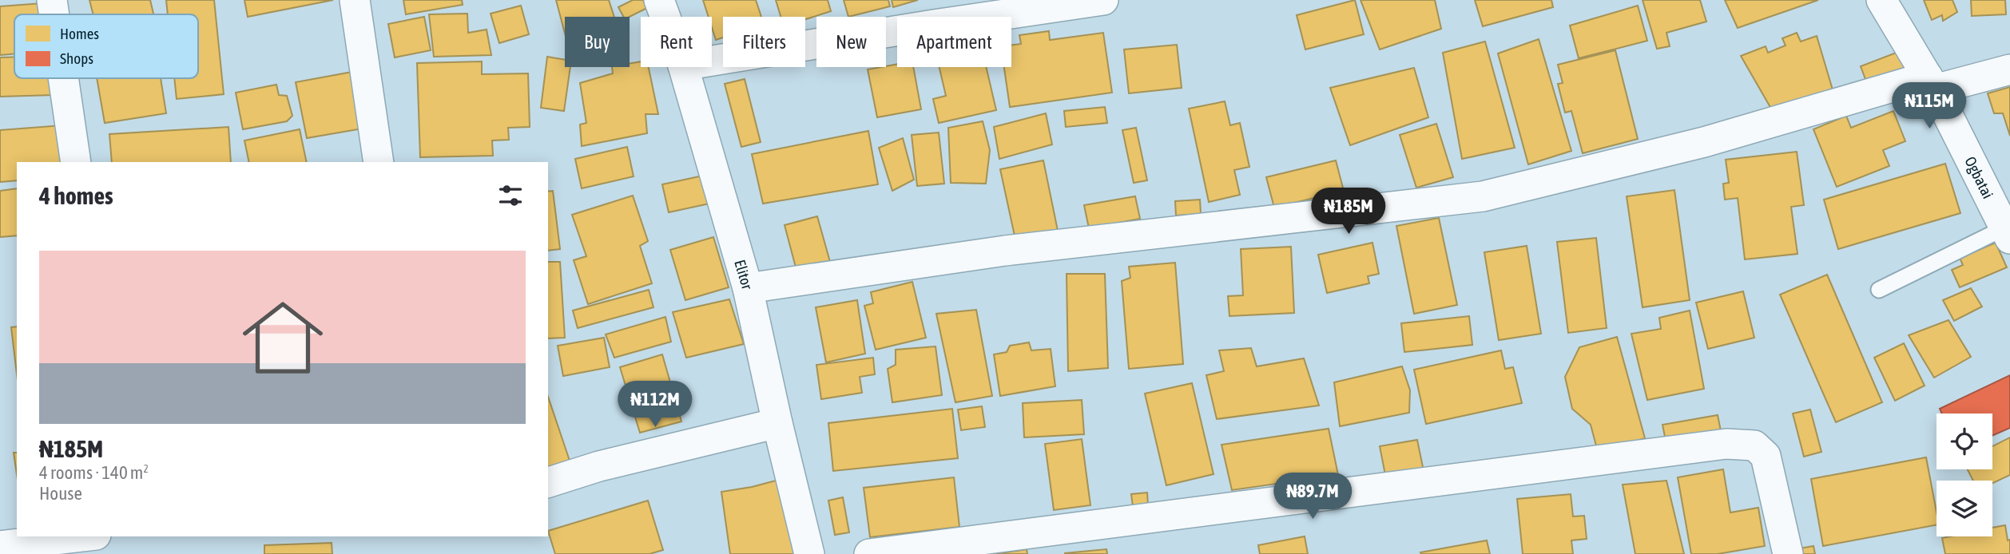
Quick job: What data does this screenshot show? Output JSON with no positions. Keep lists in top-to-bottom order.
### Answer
{
  "streets": {
    "street": ["Ogbatai", "Elitor"]
  },
  "legend": ["Homes", "Shops"],
  "page": {
    "chip": [
      "Buy",
      "Rent",
      "Filters",
      "New",
      "Apartment"
    ],
    "price": [
      "₦115M",
      "₦185M",
      "₦112M",
      "₦89.7M"
    ],
    "heading": "4 homes",
    "list": [
      {
        "name": "₦185M",
        "note": "4 rooms · 140 m² · House"
      }
    ]
  }
}
